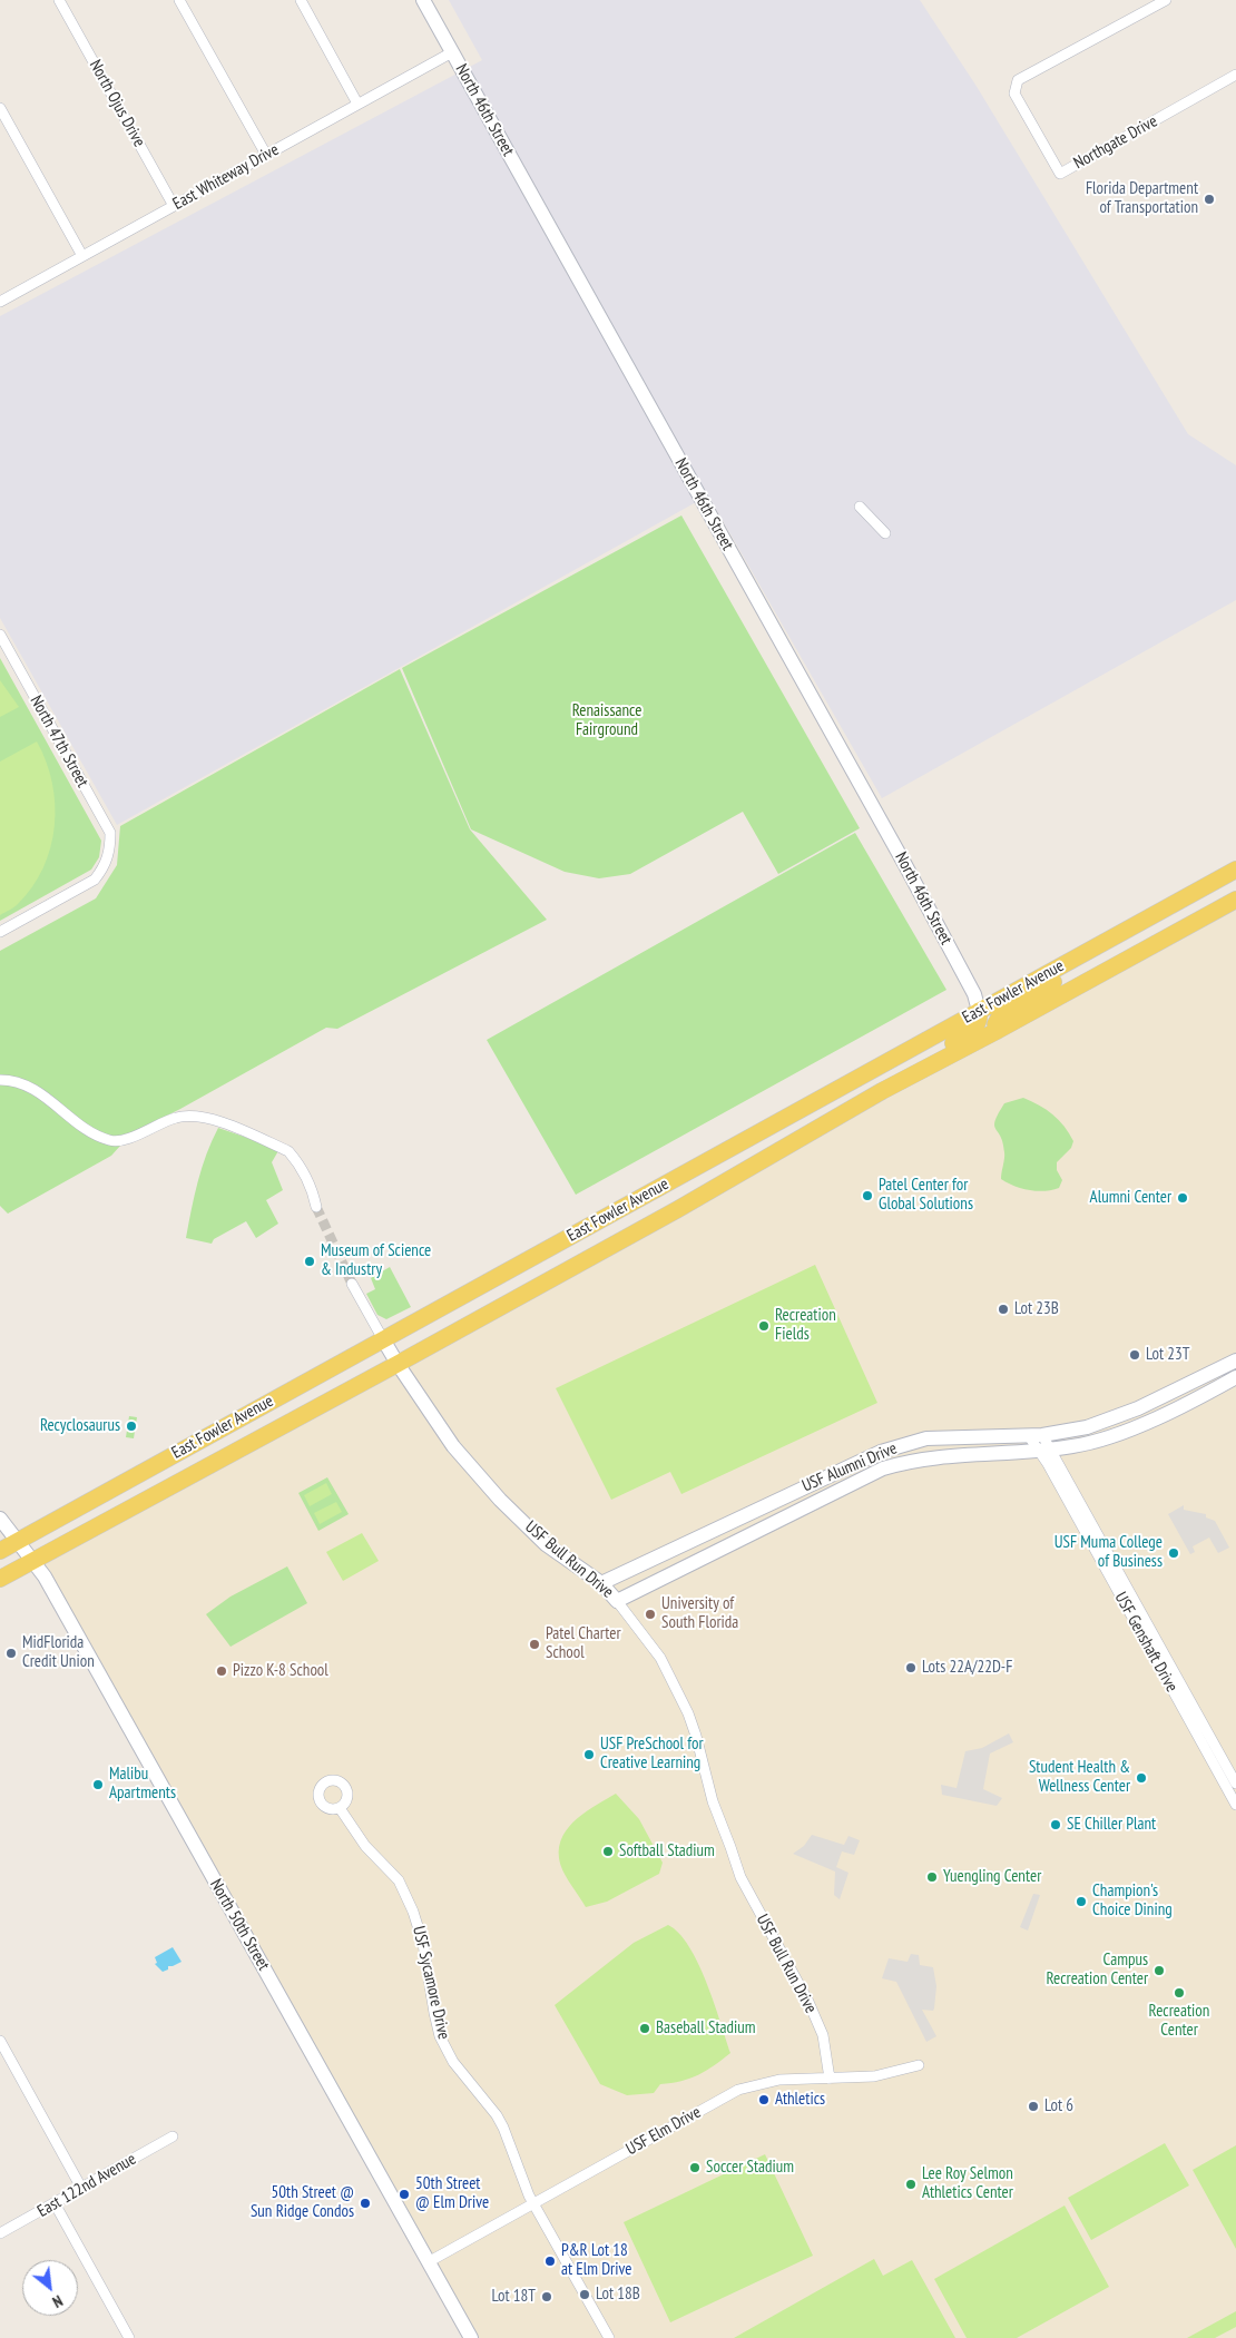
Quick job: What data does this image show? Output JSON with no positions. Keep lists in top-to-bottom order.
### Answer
{
  "streets": {
    "main road": ["East Fowler Avenue"],
    "street": [
      "North Ojus Drive",
      "North 46th Street",
      "Northgate Drive",
      "East Whiteway Drive",
      "North 47th Street",
      "USF Alumni Drive",
      "USF Bull Run Drive",
      "USF Genshaft Drive",
      "North 50th Street",
      "USF Sycamore Drive",
      "USF Elm Drive",
      "East 122nd Avenue"
    ]
  },
  "crossings": [
    ["North Ojus Drive", "East Whiteway Drive"],
    ["North 46th Street", "East Whiteway Drive"],
    ["North 46th Street", "East Fowler Avenue"],
    ["East Fowler Avenue", "USF Bull Run Drive"],
    ["East Fowler Avenue", "North 50th Street"],
    ["USF Alumni Drive", "USF Bull Run Drive"],
    ["USF Alumni Drive", "USF Genshaft Drive"],
    ["USF Bull Run Drive", "USF Elm Drive"],
    ["North 50th Street", "USF Elm Drive"],
    ["USF Sycamore Drive", "USF Elm Drive"]
  ],
  "parks": ["Renaissance Fairground"],
  "places": [
    "Florida Department of Transportation",
    "Patel Center for Global Solutions",
    "Alumni Center",
    "Museum of Science & Industry",
    "Lot 23B",
    "Recreation Fields",
    "Lot 23T",
    "Recyclosaurus",
    "USF Muma College of Business",
    "University of South Florida",
    "Patel Charter School",
    "MidFlorida Credit Union",
    "Lots 22A/22D-F",
    "Pizzo K-8 School",
    "USF PreSchool for Creative Learning",
    "Student Health & Wellness Center",
    "Malibu Apartments",
    "SE Chiller Plant",
    "Softball Stadium",
    "Yuengling Center",
    "Champion's Choice Dining",
    "Campus Recreation Center",
    "Recreation Center",
    "Baseball Stadium",
    "Athletics",
    "Lot 6",
    "Soccer Stadium",
    "Lee Roy Selmon Athletics Center",
    "50th Street @ Elm Drive",
    "50th Street @ Sun Ridge Condos",
    "P&R Lot 18 at Elm Drive",
    "Lot 18B",
    "Lot 18T"
  ],
  "north": "bottom right"
}
